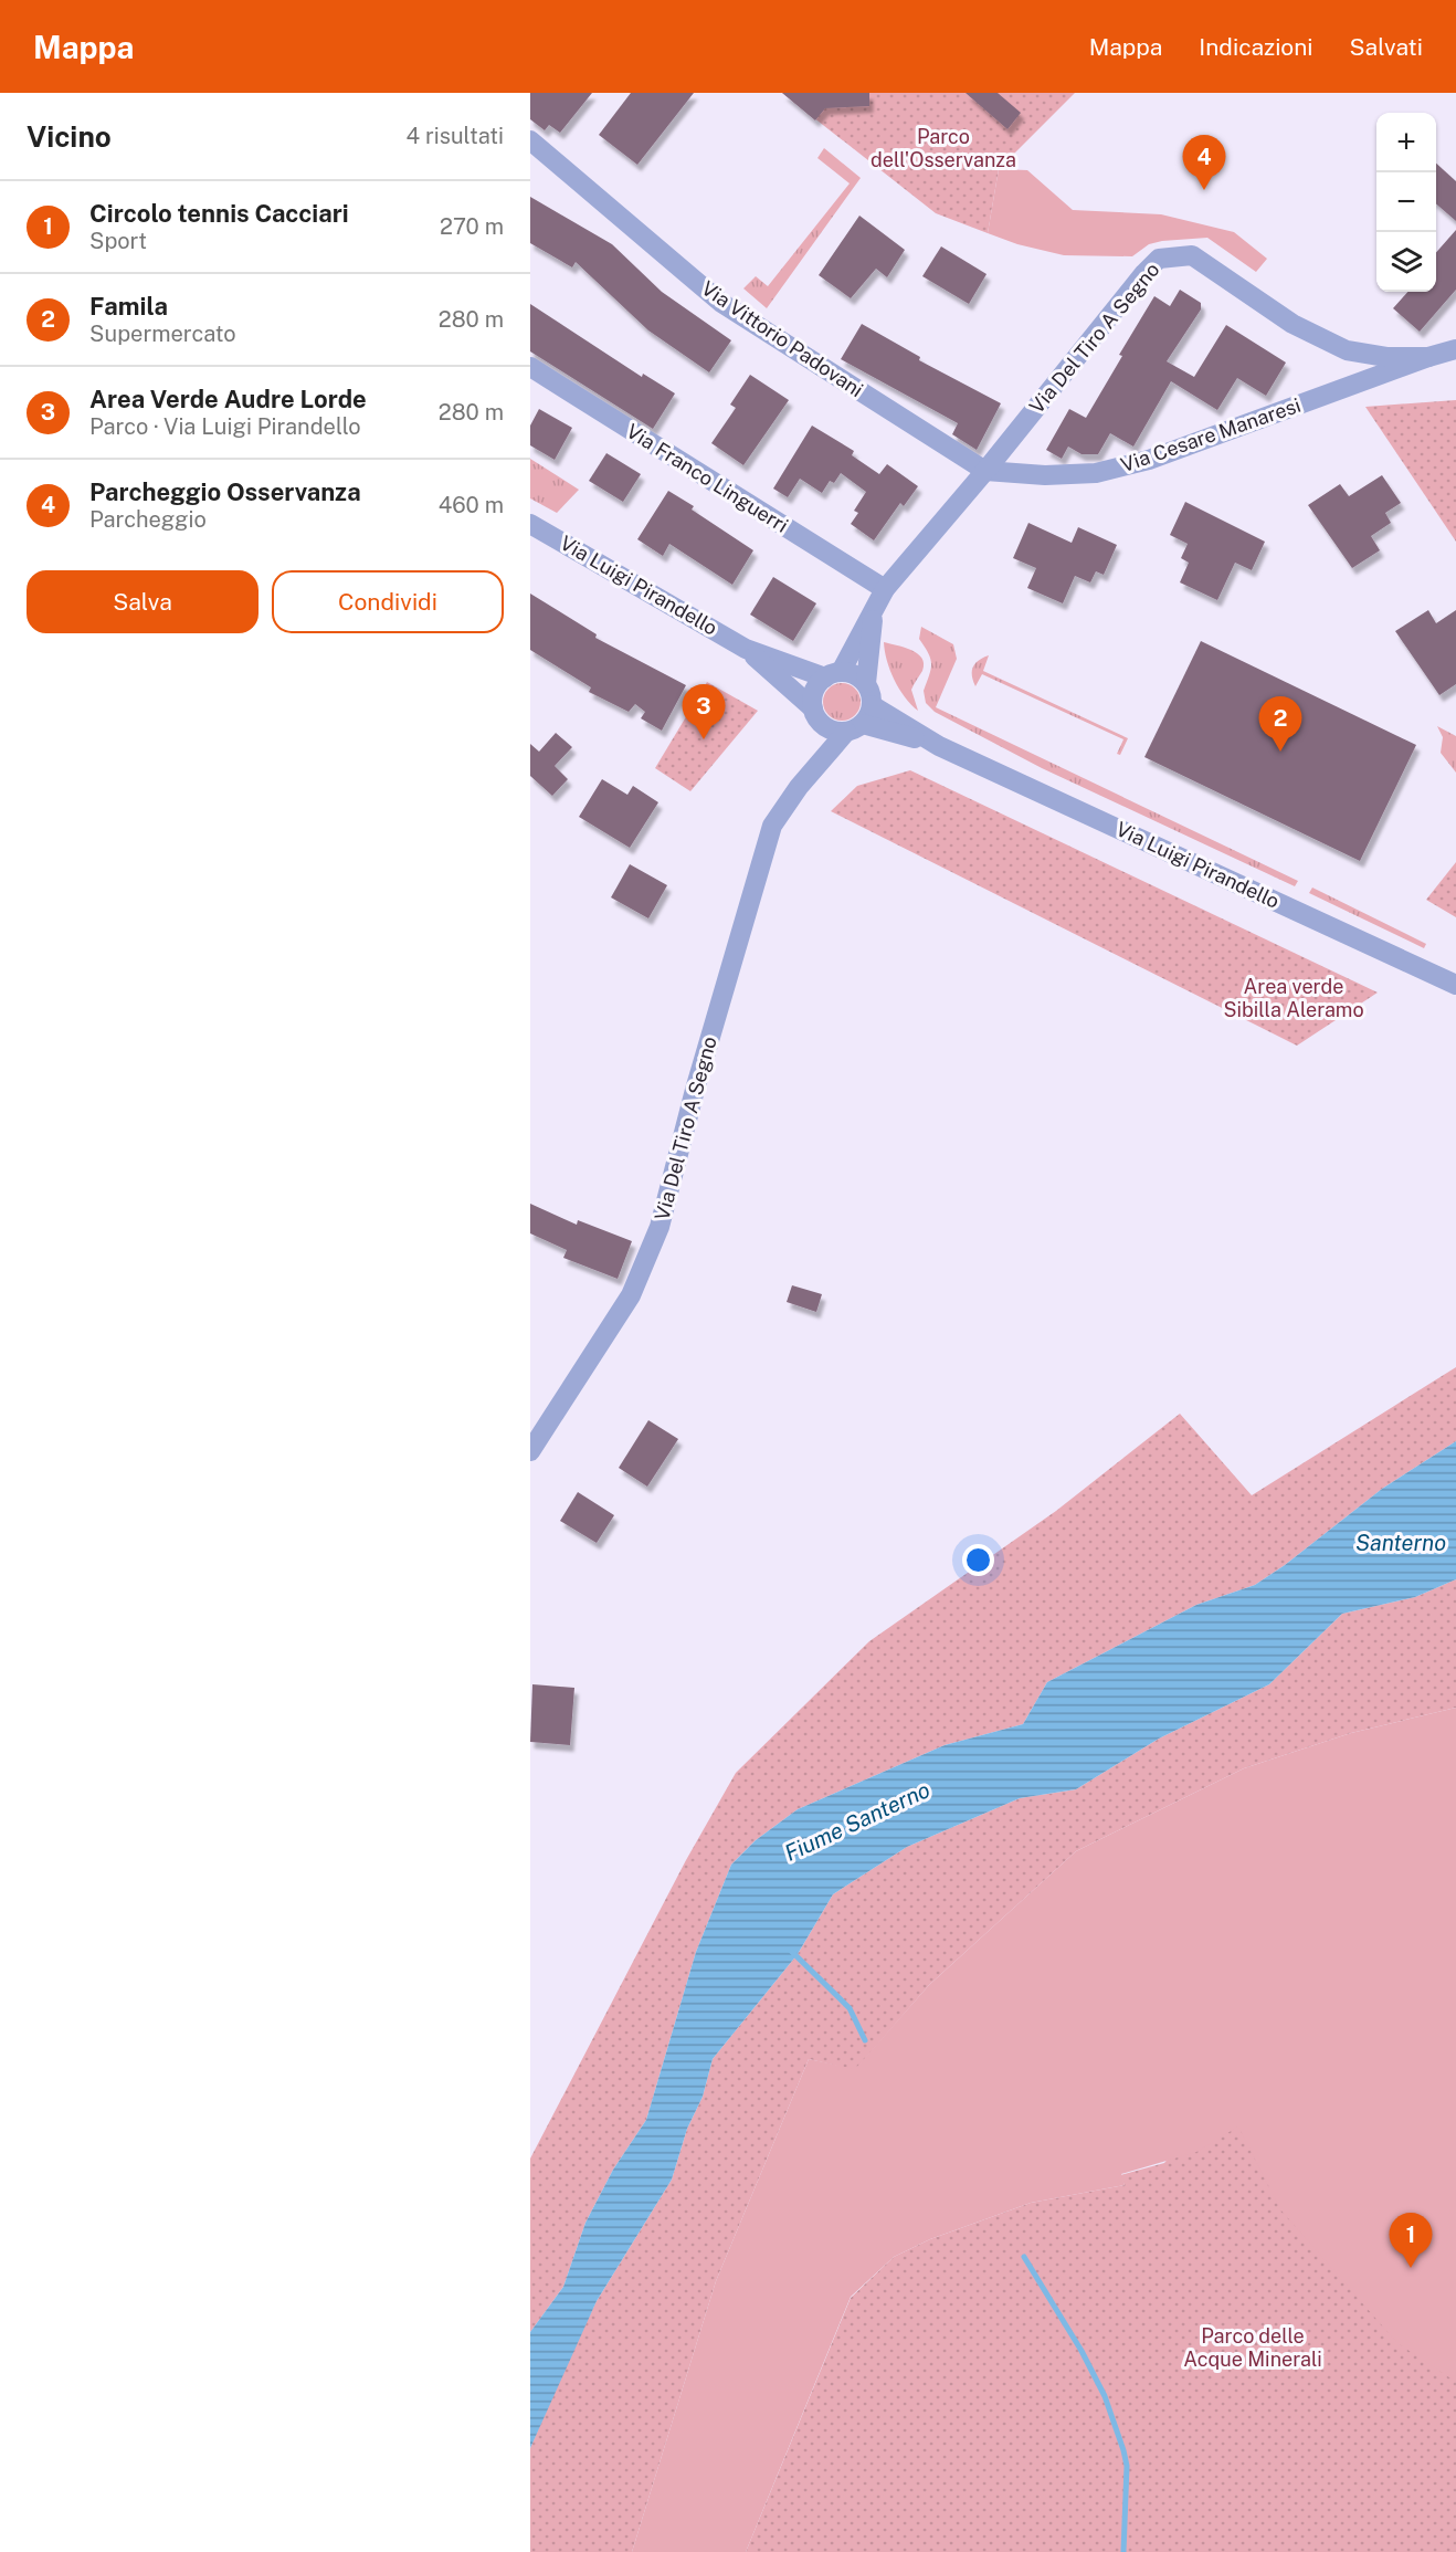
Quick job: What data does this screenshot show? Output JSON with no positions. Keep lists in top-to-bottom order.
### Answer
{
  "streets": {
    "street": [
      "Via Del Tiro A Segno",
      "Via Vittorio Padovani",
      "Via Cesare Manaresi",
      "Via Franco Linguerri",
      "Via Luigi Pirandello"
    ]
  },
  "crossings": [
    ["Via Del Tiro A Segno", "Via Vittorio Padovani"],
    ["Via Del Tiro A Segno", "Via Cesare Manaresi"],
    ["Via Del Tiro A Segno", "Via Franco Linguerri"],
    ["Via Del Tiro A Segno", "Via Luigi Pirandello"],
    ["Via Vittorio Padovani", "Via Cesare Manaresi"]
  ],
  "water": ["Santerno", "Fiume Santerno"],
  "parks": ["Parco dell'Osservanza", "Area verde Sibilla Aleramo", "Parco delle Acque Minerali"],
  "page": {
    "header": "Mappa",
    "nav": ["Mappa", "Indicazioni", "Salvati"],
    "heading": ["Vicino", "4 risultati"],
    "map_buttons": ["+", "−"],
    "pins": [
      "4",
      "3",
      "2",
      "1"
    ],
    "list": [
      {
        "mark": "1",
        "name": "Circolo tennis Cacciari",
        "note": "Sport",
        "value": "270 m"
      },
      {
        "mark": "2",
        "name": "Famila",
        "note": "Supermercato",
        "value": "280 m"
      },
      {
        "mark": "3",
        "name": "Area Verde Audre Lorde",
        "note": "Parco · Via Luigi Pirandello",
        "value": "280 m"
      },
      {
        "mark": "4",
        "name": "Parcheggio Osservanza",
        "note": "Parcheggio",
        "value": "460 m"
      }
    ],
    "buttons": ["Salva", "Condividi"]
  }
}
